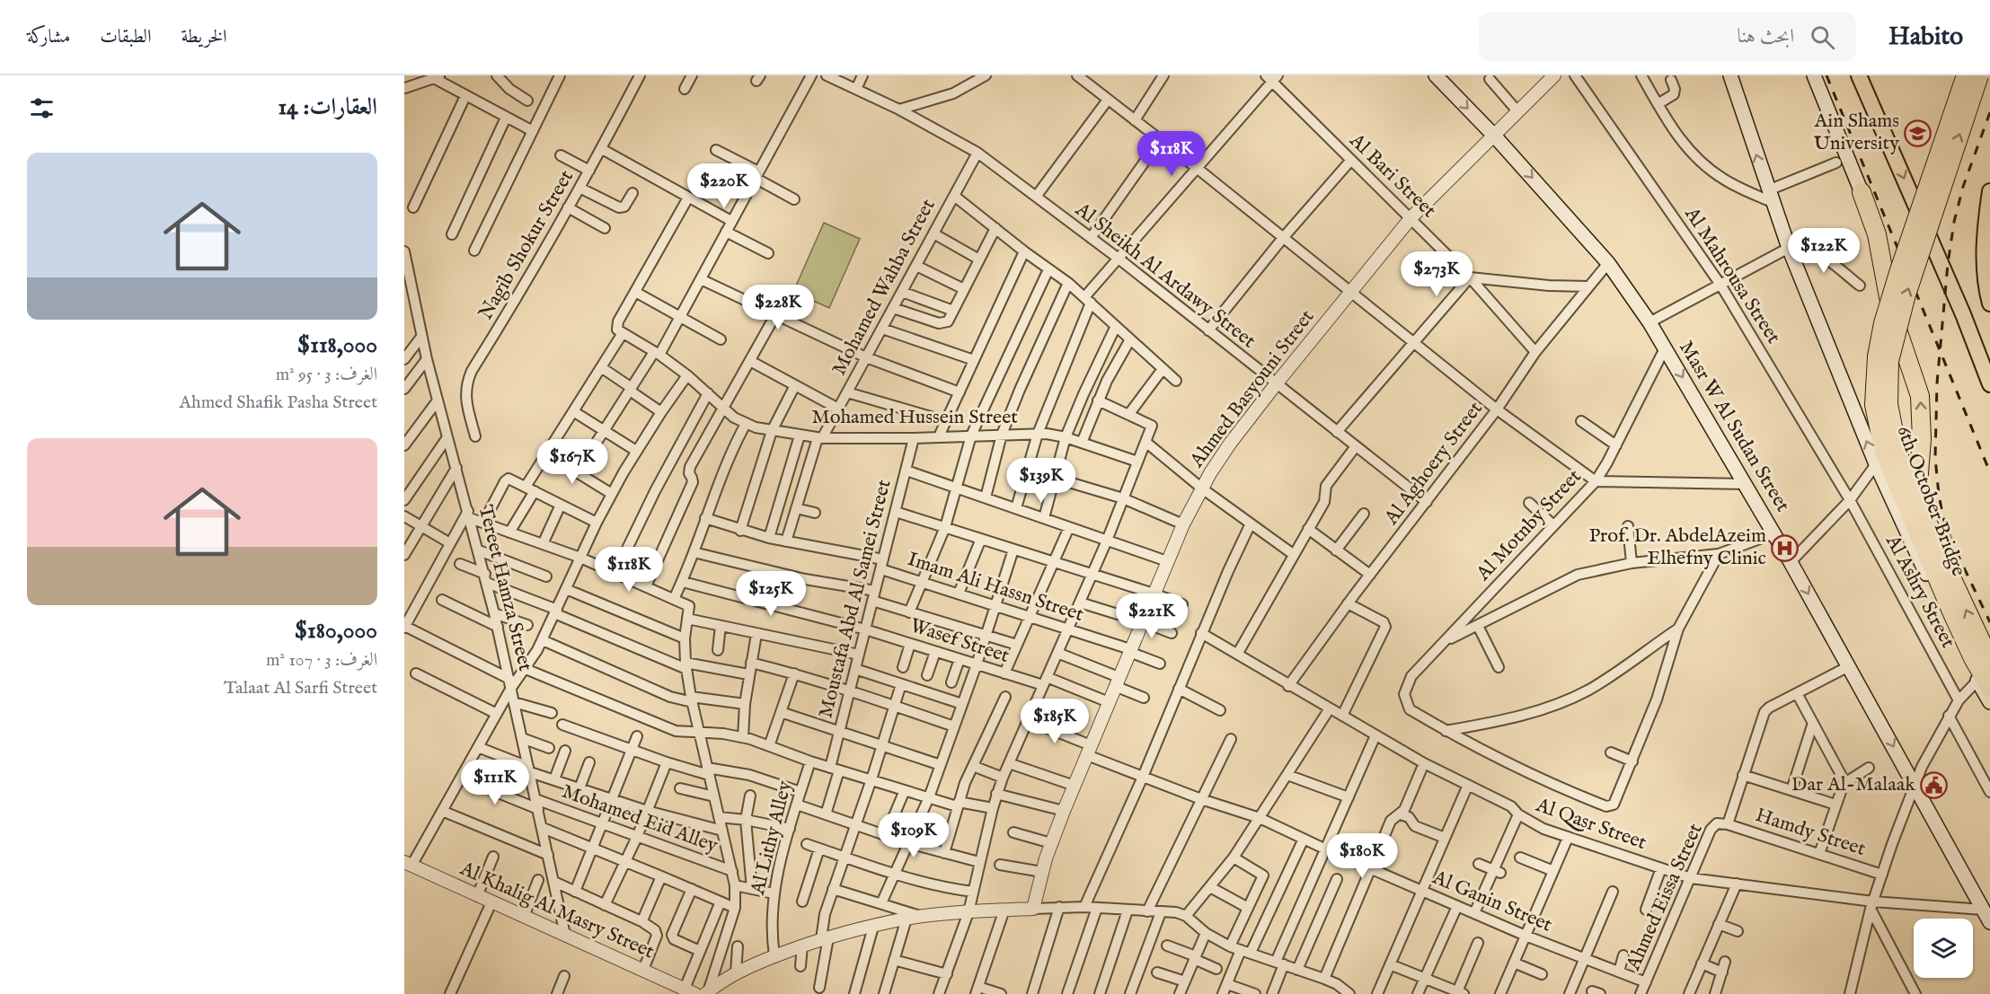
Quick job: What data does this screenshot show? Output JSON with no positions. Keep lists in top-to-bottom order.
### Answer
{
  "streets": {
    "highway": ["6th October Bridge"],
    "main road": ["Masr W Al Sudan Street"],
    "street": [
      "Al Bari Street",
      "Nagib Shokur Street",
      "Al Sheikh Al Ardawy Street",
      "Al Mahrousa Street",
      "Mohamed Wahba Street",
      "Ahmed Basyouni Street",
      "Mohamed Hussein Street",
      "Al Aghoery Street",
      "Al Motnby Street",
      "Imam Ali Hassn Street",
      "Tereet Hamza Street",
      "Al Ashry Street",
      "Moustafa Abd Al Samei Street",
      "Wasef Street",
      "Mohamed Eid Alley",
      "Al Qasr Street",
      "Hamdy Street",
      "Al Lithy Alley",
      "Ahmed Eissa Street",
      "Al Ganin Street",
      "Al Khalig Al Masry Street"
    ]
  },
  "crossings": [
    ["Al Bari Street", "Ahmed Basyouni Street"],
    ["Al Bari Street", "Al Aghoery Street"],
    ["Al Sheikh Al Ardawy Street", "Mohamed Wahba Street"],
    ["Al Sheikh Al Ardawy Street", "Ahmed Basyouni Street"],
    ["Al Sheikh Al Ardawy Street", "Al Aghoery Street"],
    ["Al Mahrousa Street", "Al Ashry Street"],
    ["Mohamed Wahba Street", "Mohamed Hussein Street"],
    ["Mohamed Wahba Street", "Imam Ali Hassn Street"],
    ["Ahmed Basyouni Street", "Masr W Al Sudan Street"],
    ["Ahmed Basyouni Street", "Imam Ali Hassn Street"],
    ["Ahmed Basyouni Street", "Wasef Street"],
    ["Ahmed Basyouni Street", "Al Ganin Street"],
    ["Mohamed Hussein Street", "Moustafa Abd Al Samei Street"],
    ["Masr W Al Sudan Street", "Al Aghoery Street"],
    ["Masr W Al Sudan Street", "Al Motnby Street"],
    ["Masr W Al Sudan Street", "Al Qasr Street"],
    ["Al Aghoery Street", "Al Qasr Street"],
    ["Imam Ali Hassn Street", "Moustafa Abd Al Samei Street"],
    ["Tereet Hamza Street", "Mohamed Eid Alley"],
    ["Tereet Hamza Street", "Al Khalig Al Masry Street"],
    ["Moustafa Abd Al Samei Street", "Wasef Street"],
    ["Al Qasr Street", "Ahmed Eissa Street"],
    ["Hamdy Street", "Ahmed Eissa Street"],
    ["Ahmed Eissa Street", "Al Ganin Street"]
  ],
  "places": {
    "school or university": ["Ain Shams University"],
    "hospital": ["Prof. Dr. AbdelAzeim Elhefny Clinic"],
    "public building": ["Dar Al-Malaak"]
  },
  "page": {
    "header": "Habito",
    "search": "ابحث هنا",
    "nav": ["الخريطة", "الطبقات", "مشاركة"],
    "heading": "العقارات: 14",
    "price": [
      "$118K",
      "$220K",
      "$122K",
      "$273K",
      "$228K",
      "$167K",
      "$139K",
      "$118K",
      "$125K",
      "$221K",
      "$185K",
      "$111K",
      "$109K",
      "$180K"
    ],
    "list": [
      {
        "name": "$118,000",
        "note": "الغرف: 3 · 95 m² · Ahmed Shafik Pasha Street"
      },
      {
        "name": "$180,000",
        "note": "الغرف: 3 · 107 m² · Talaat Al Sarfi Street"
      }
    ]
  }
}
